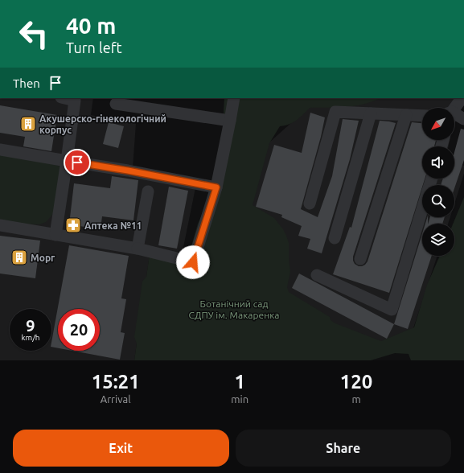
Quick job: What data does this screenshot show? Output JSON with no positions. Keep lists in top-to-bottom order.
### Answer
{
  "parks": ["Ботанічний сад СДПУ ім. Макаренка"],
  "places": {
    "building": ["Акушерско-гінекологічний корпус", "Морг"],
    "pharmacy": ["Аптека №11"]
  },
  "north": "bottom left",
  "page": {
    "turn": ["40 m", "Turn left"],
    "then": "Then",
    "speed": "9 km/h",
    "limit": "20",
    "eta": [
      "15:21",
      "Arrival",
      "1",
      "min",
      "120",
      "m"
    ],
    "buttons": ["Exit", "Share"]
  }
}
